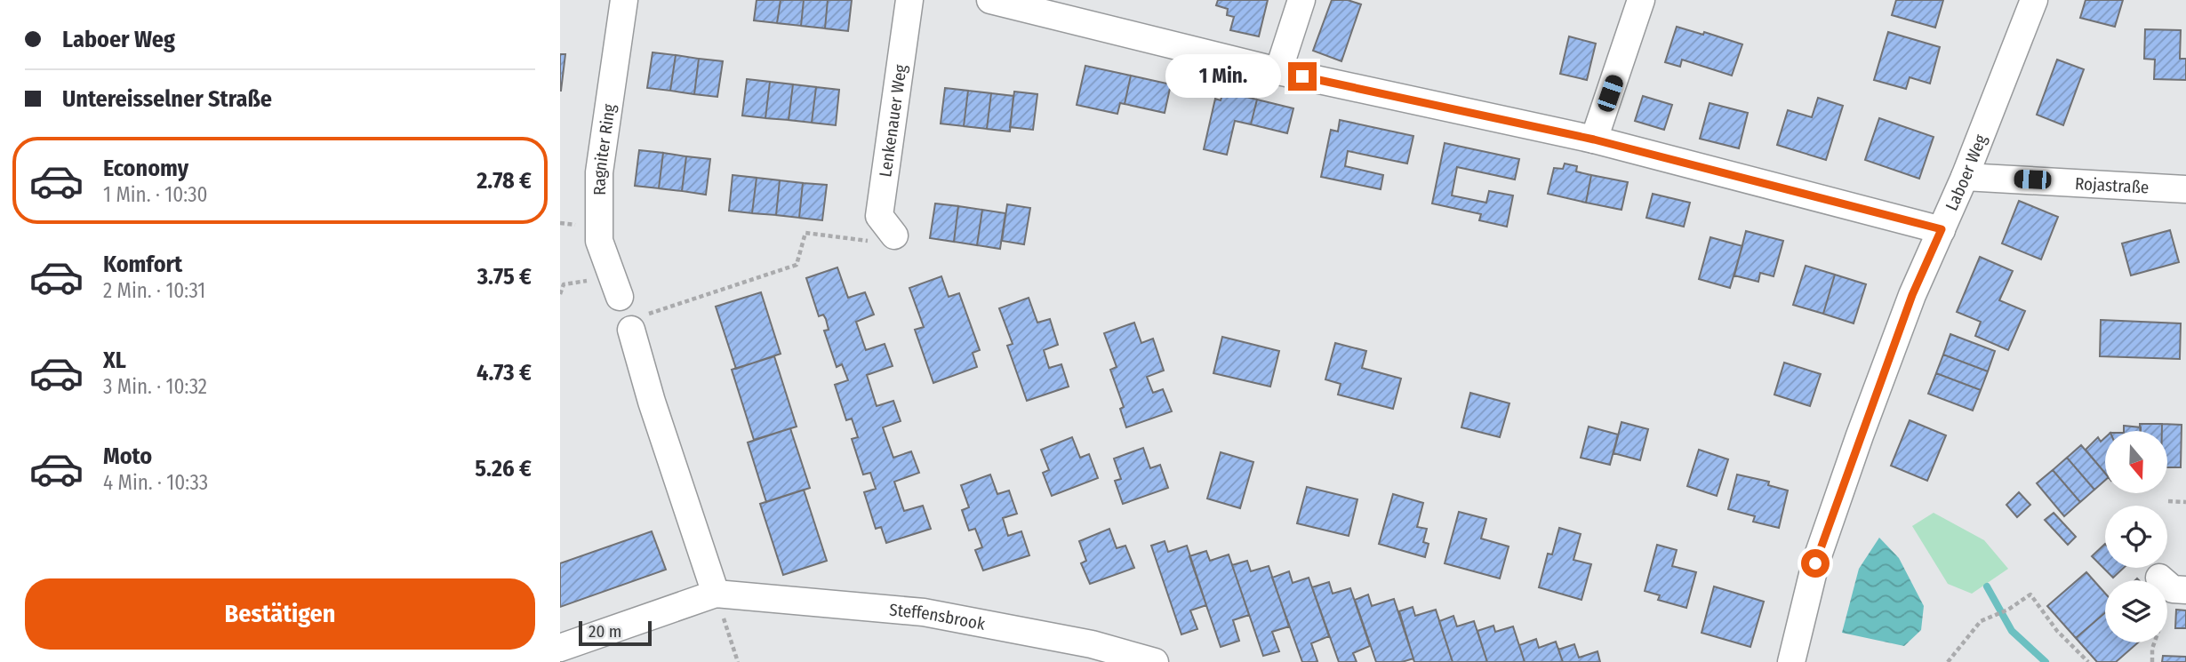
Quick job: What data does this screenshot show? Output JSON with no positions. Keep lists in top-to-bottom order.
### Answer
{
  "streets": {
    "street": [
      "Lenkenauer Weg",
      "Ragniter Ring",
      "Laboer Weg",
      "Rojastraße",
      "Steffensbrook"
    ]
  },
  "crossings": [
    ["Laboer Weg", "Rojastraße"]
  ],
  "scale_bar": "20 m",
  "north": "bottom",
  "page": {
    "banner": ["Laboer Weg", "Untereisselner Straße"],
    "bubble": "1 Min.",
    "list": [
      {
        "name": "Economy",
        "note": "1 Min. · 10:30",
        "value": "2.78 €"
      },
      {
        "name": "Komfort",
        "note": "2 Min. · 10:31",
        "value": "3.75 €"
      },
      {
        "name": "XL",
        "note": "3 Min. · 10:32",
        "value": "4.73 €"
      },
      {
        "name": "Moto",
        "note": "4 Min. · 10:33",
        "value": "5.26 €"
      }
    ],
    "buttons": "Bestätigen",
    "scale": "20 m"
  }
}
